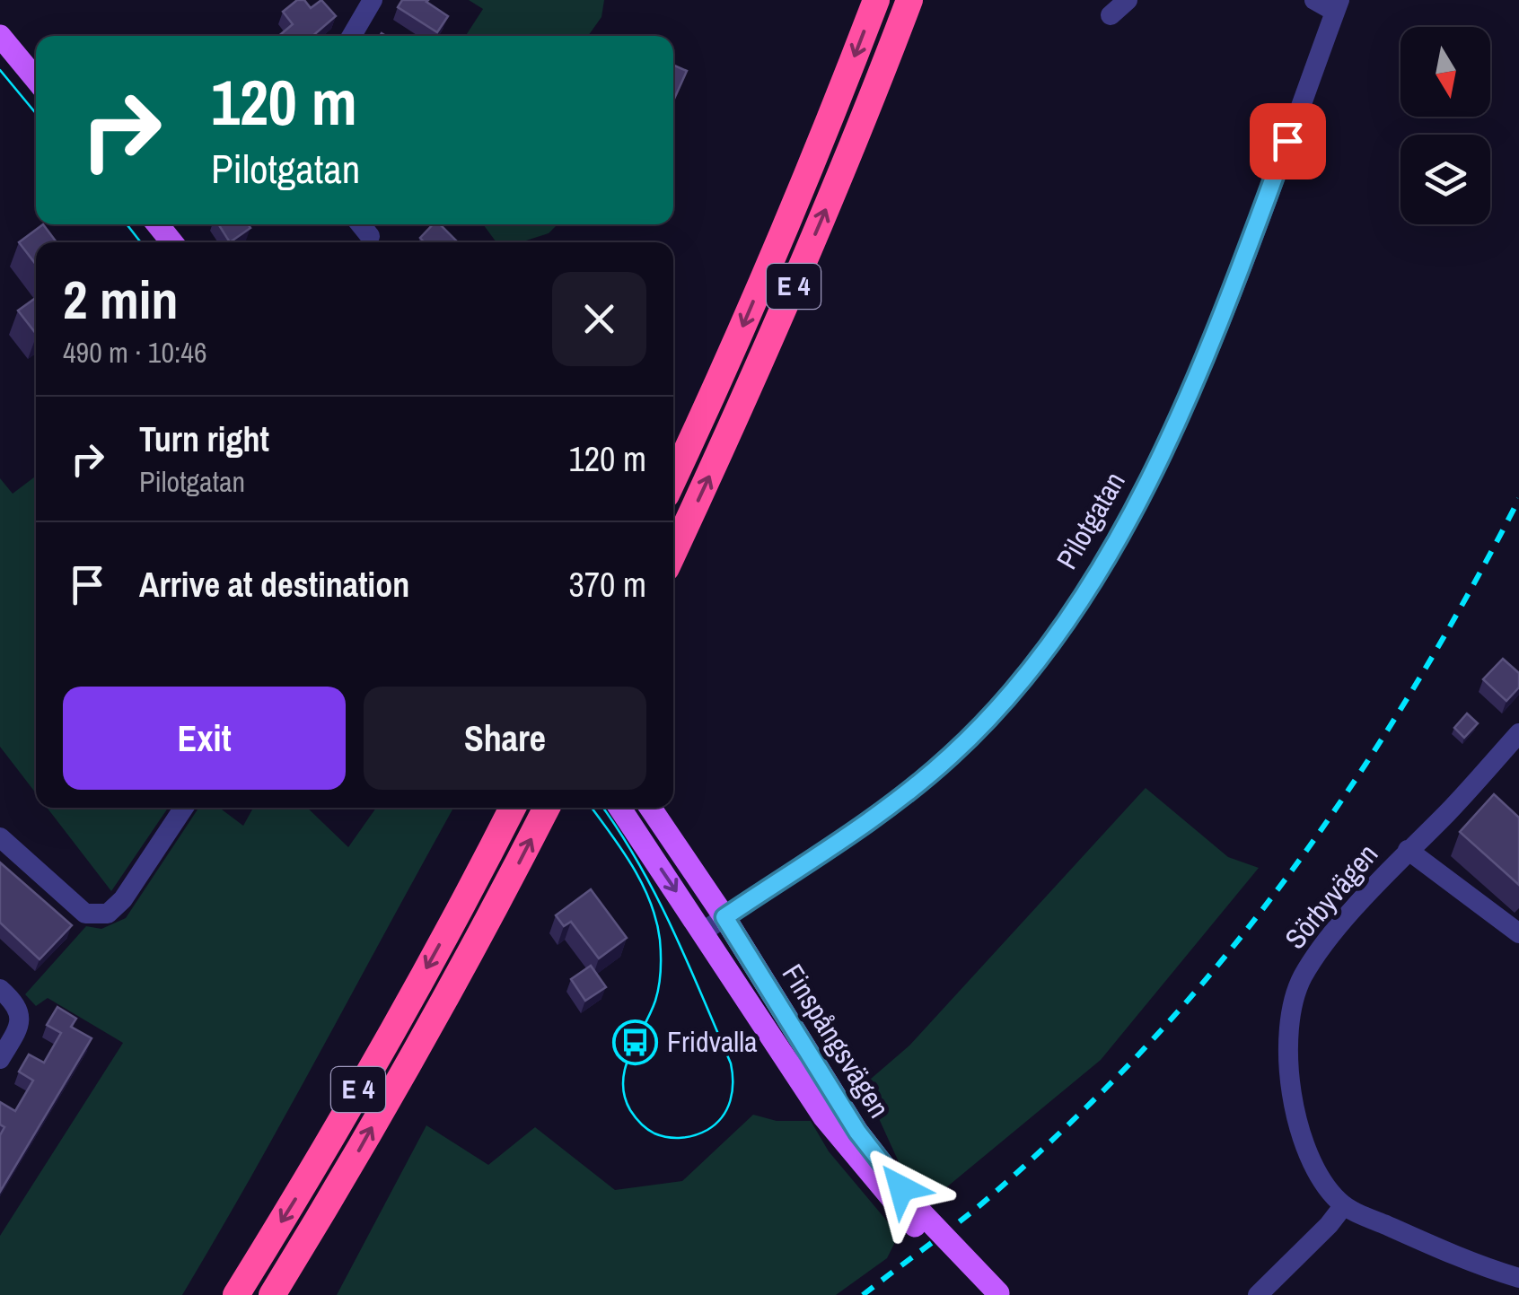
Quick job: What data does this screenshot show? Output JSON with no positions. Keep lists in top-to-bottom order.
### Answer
{
  "streets": {
    "highway": ["E 4"],
    "main road": ["Finspångsvägen"],
    "street": ["Pilotgatan", "Sörbyvägen"]
  },
  "crossings": [
    ["Pilotgatan", "Finspångsvägen"]
  ],
  "places": {
    "bus stop": ["Fridvalla"]
  },
  "north": "bottom",
  "page": {
    "turn": ["120 m", "Pilotgatan"],
    "heading": ["2 min", "490 m · 10:46"],
    "list": [
      {
        "name": "Turn right",
        "note": "Pilotgatan",
        "value": "120 m"
      },
      {
        "name": "Arrive at destination",
        "value": "370 m"
      }
    ],
    "buttons": ["Exit", "Share"]
  }
}
